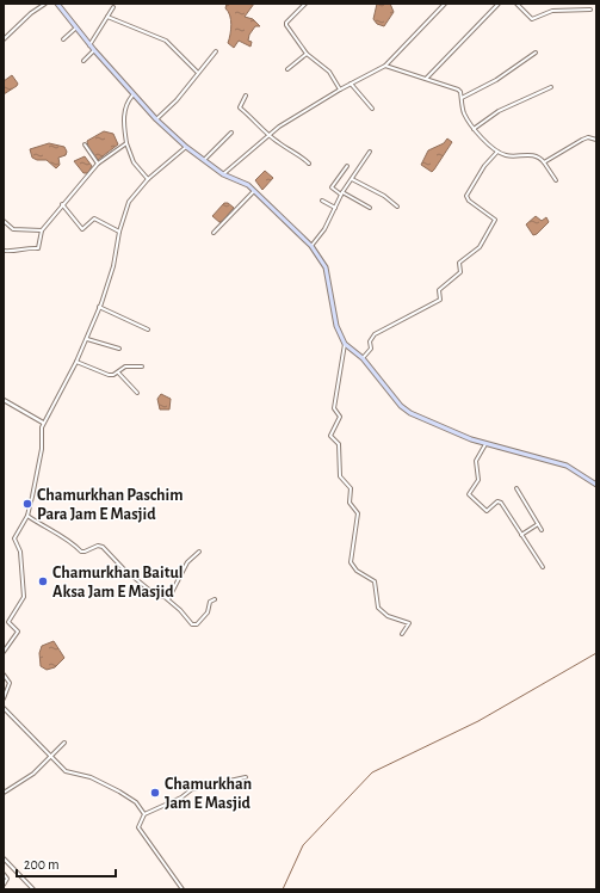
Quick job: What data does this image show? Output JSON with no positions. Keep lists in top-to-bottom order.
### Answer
{
  "places": ["Chamurkhan Paschim Para Jam E Masjid", "Chamurkhan Baitul Aksa Jam E Masjid", "Chamurkhan Jam E Masjid"],
  "scale_bar": "200 m"
}
